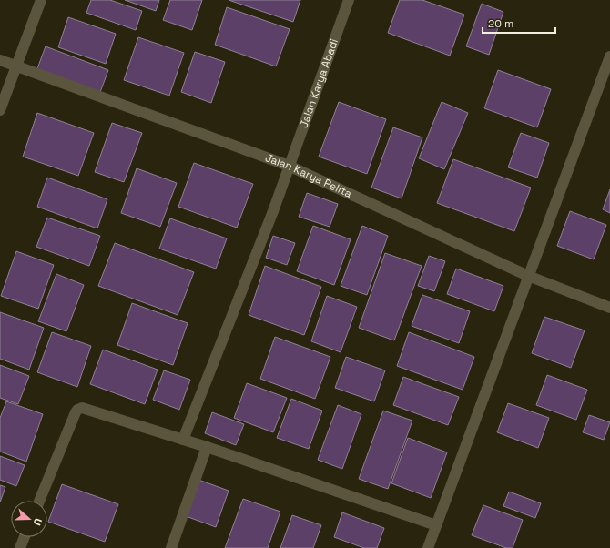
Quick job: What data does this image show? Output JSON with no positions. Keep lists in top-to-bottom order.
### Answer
{
  "streets": {
    "street": ["Jalan Karya Abadi", "Jalan Karya Pelita"]
  },
  "crossings": [
    ["Jalan Karya Abadi", "Jalan Karya Pelita"]
  ],
  "scale_bar": "20 m",
  "north": "right"
}
